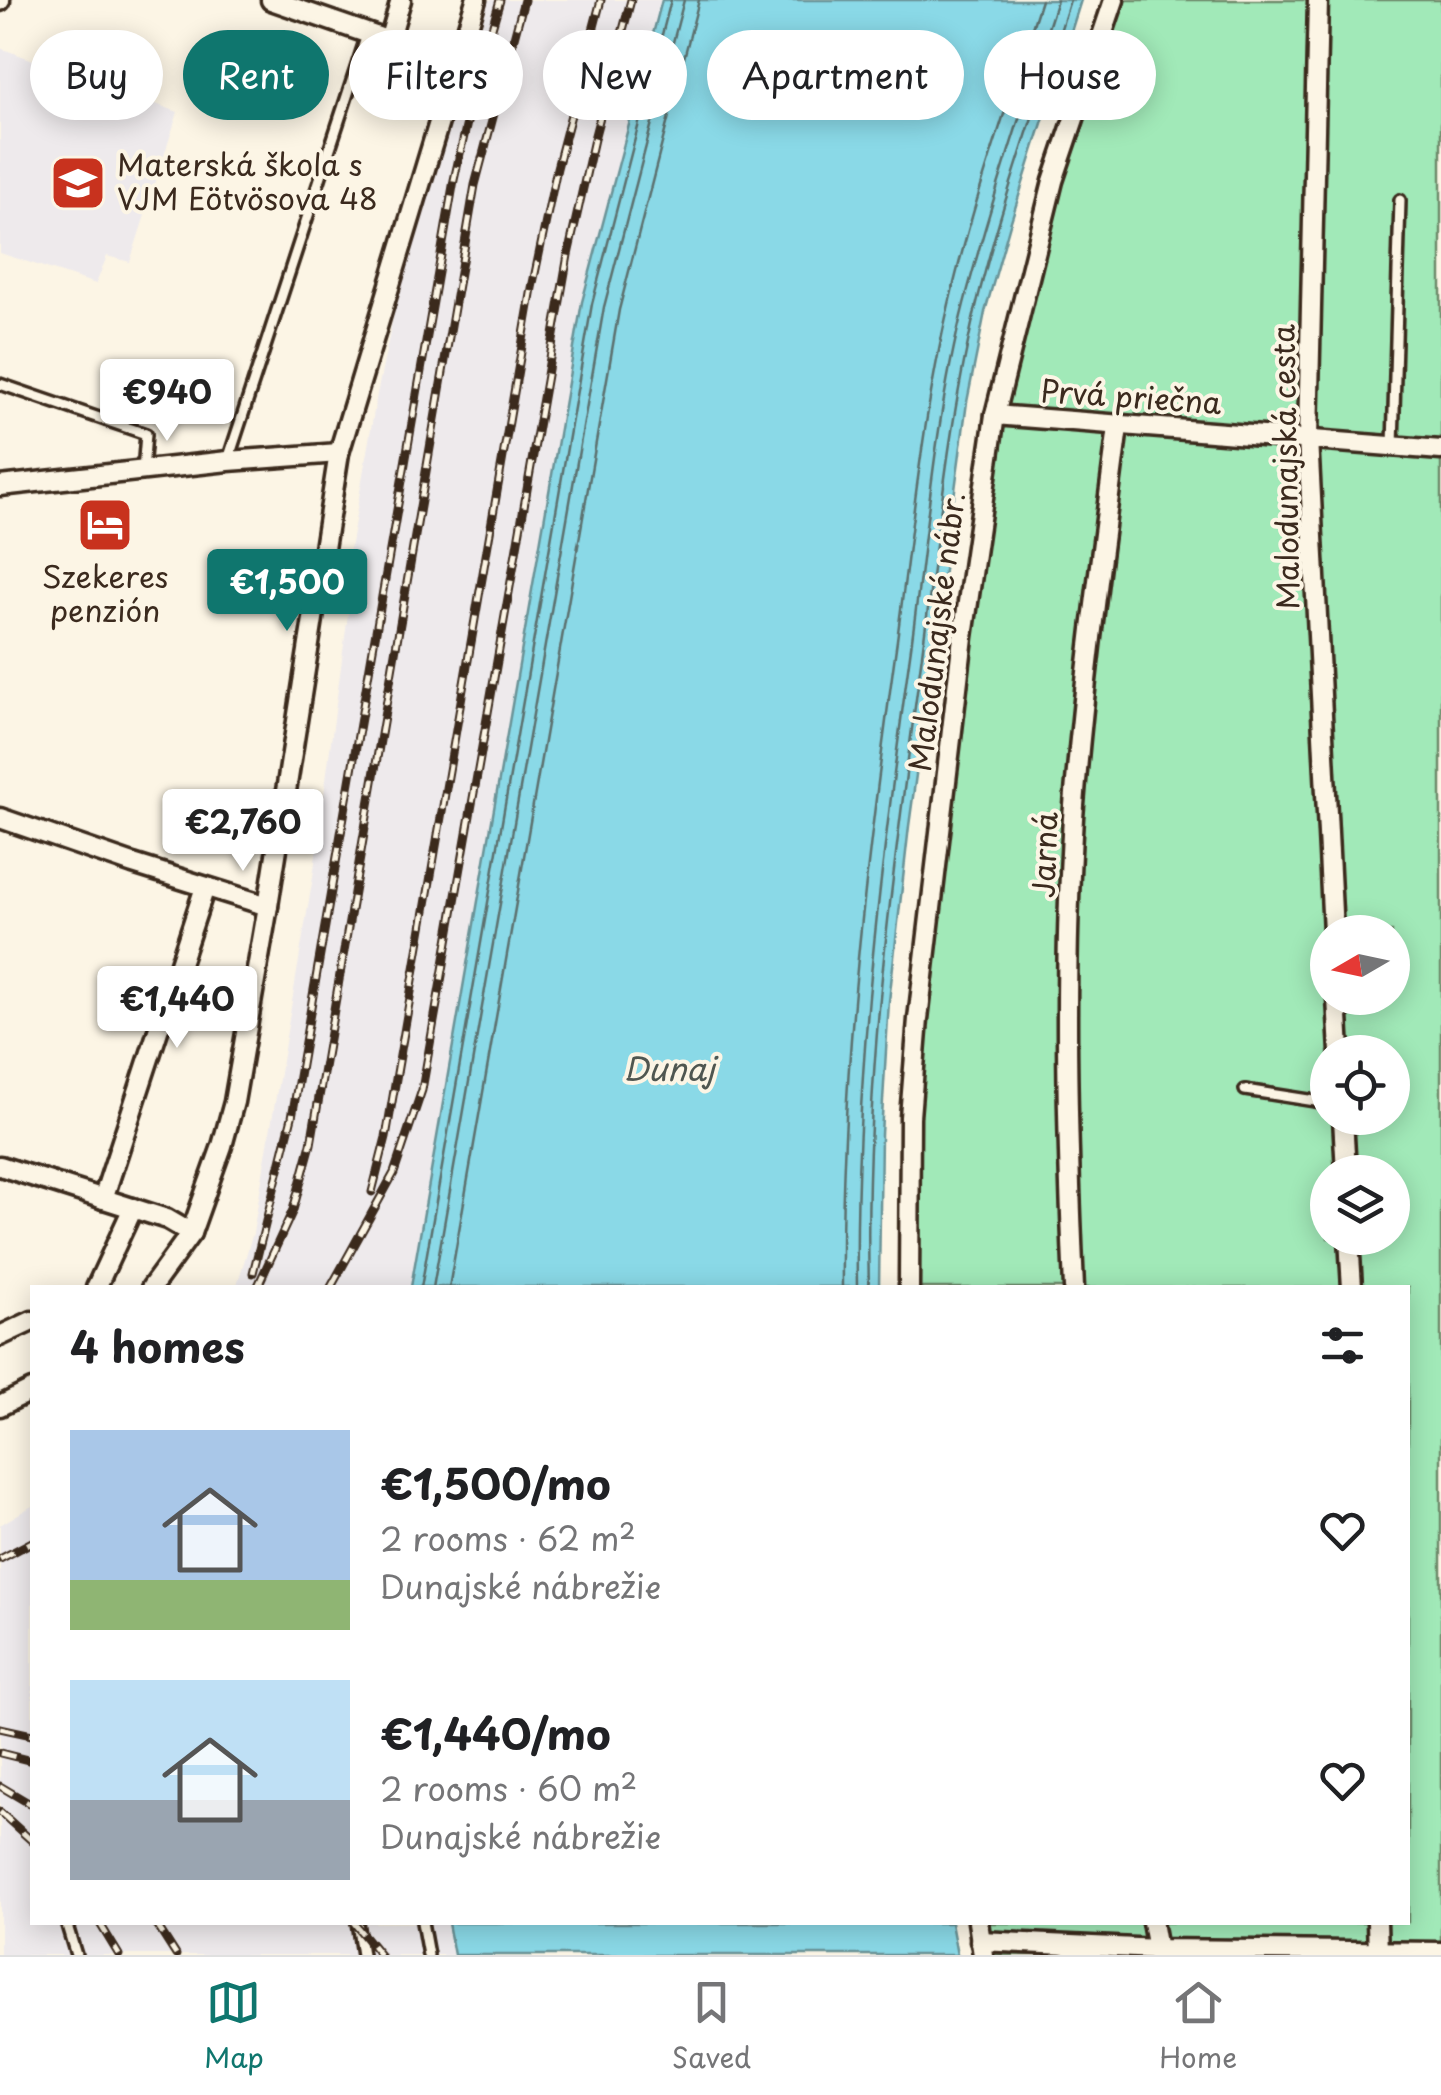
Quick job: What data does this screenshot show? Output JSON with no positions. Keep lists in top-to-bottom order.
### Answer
{
  "streets": {
    "street": [
      "Prvá priečna",
      "Malodunajská cesta",
      "Malodunajské nábr.",
      "Jarná"
    ]
  },
  "crossings": [
    ["Prvá priečna", "Malodunajská cesta"],
    ["Prvá priečna", "Malodunajské nábr."],
    ["Prvá priečna", "Jarná"]
  ],
  "water": ["Dunaj"],
  "places": {
    "school or university": ["Materská škola s VJM Eötvösova 48"],
    "hotel": ["Szekeres penzión"]
  },
  "north": "left",
  "page": {
    "chip": [
      "Buy",
      "Rent",
      "Filters",
      "New",
      "Apartment",
      "House"
    ],
    "price": [
      "€940",
      "€1,500",
      "€2,760",
      "€1,440"
    ],
    "heading": "4 homes",
    "list": [
      {
        "name": "€1,500/mo",
        "note": "2 rooms · 62 m² · Dunajské nábrežie"
      },
      {
        "name": "€1,440/mo",
        "note": "2 rooms · 60 m² · Dunajské nábrežie"
      }
    ],
    "tabs": ["Map", "Saved", "Home"]
  }
}
